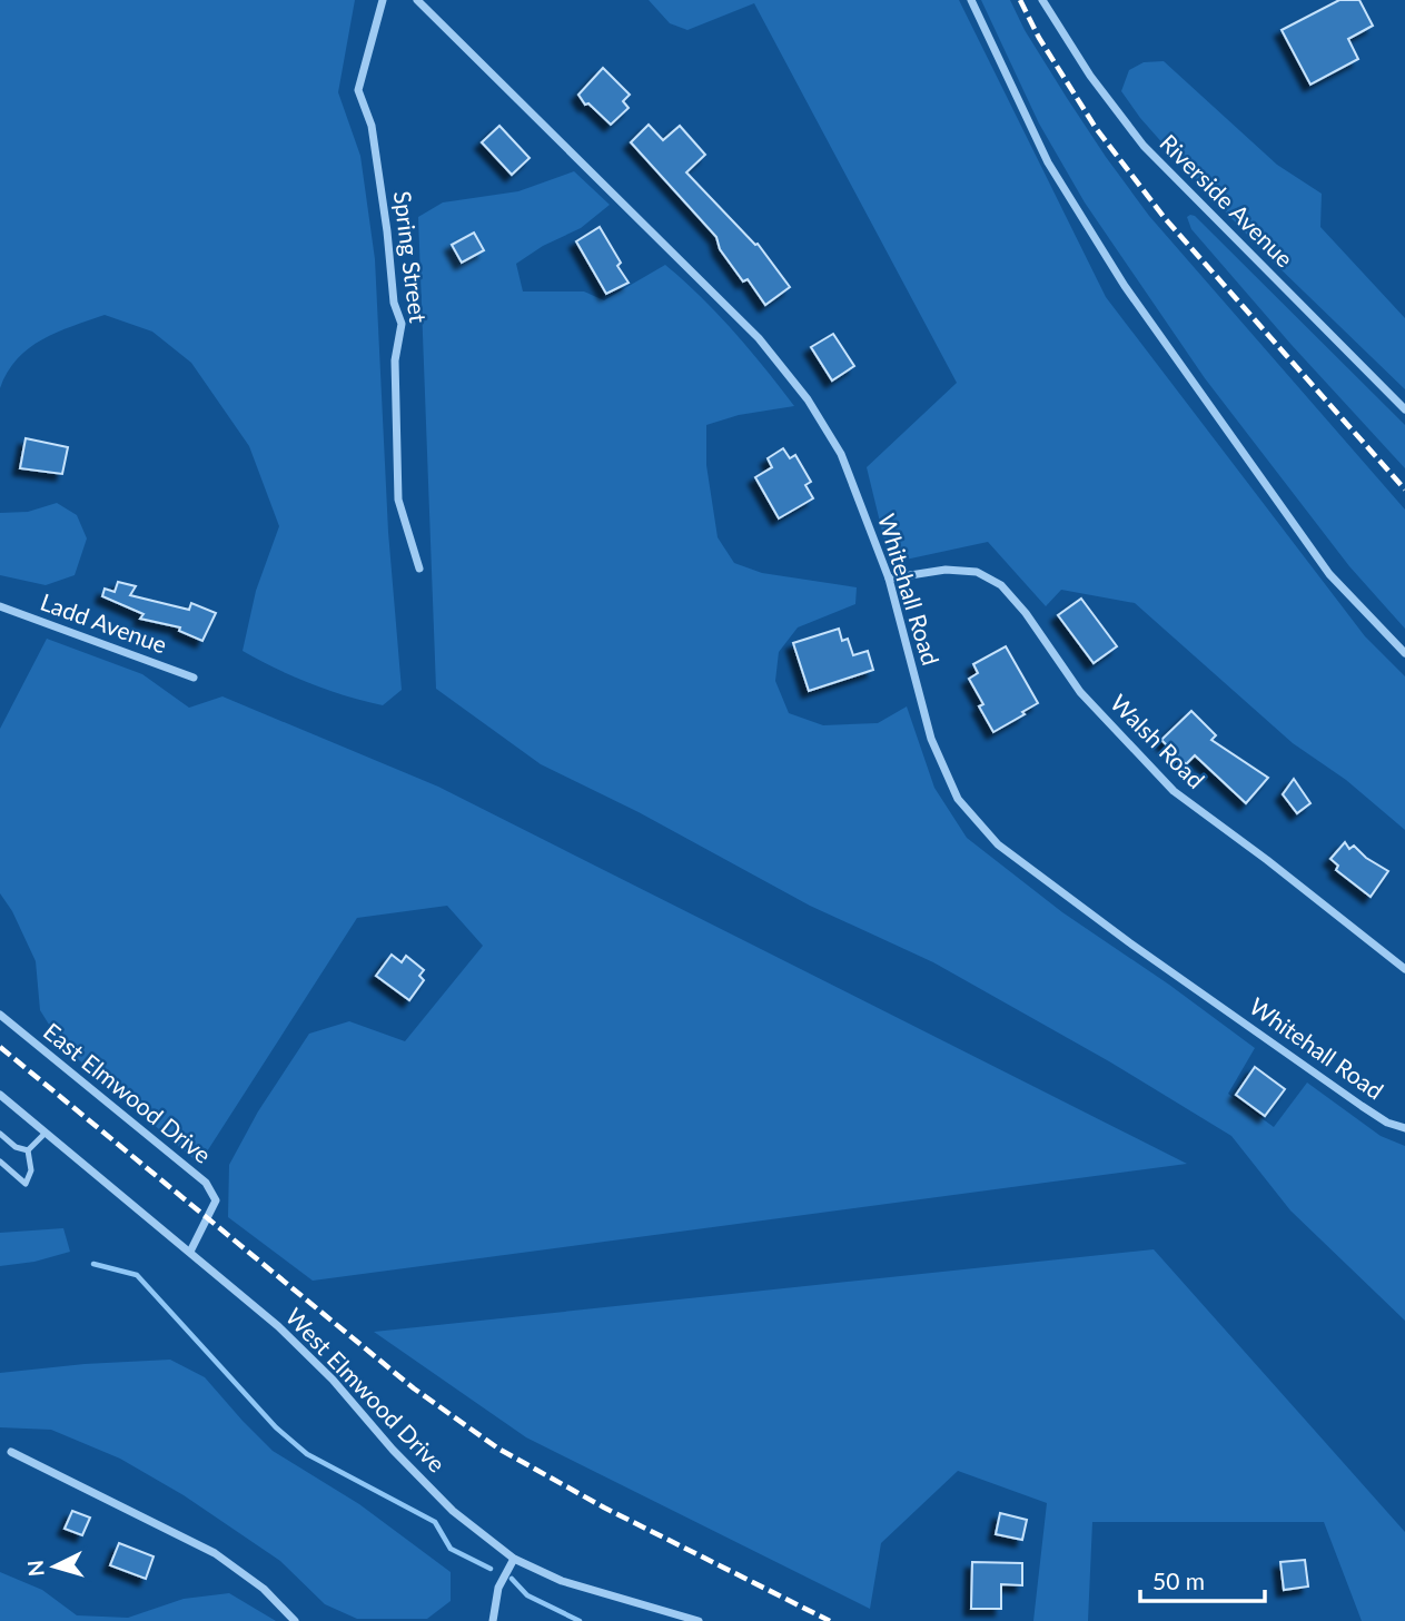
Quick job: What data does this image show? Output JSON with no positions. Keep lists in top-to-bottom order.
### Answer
{
  "streets": {
    "street": [
      "Riverside Avenue",
      "Spring Street",
      "Whitehall Road",
      "Ladd Avenue",
      "Walsh Road",
      "East Elmwood Drive",
      "West Elmwood Drive"
    ]
  },
  "crossings": [
    ["Whitehall Road", "Walsh Road"],
    ["East Elmwood Drive", "West Elmwood Drive"]
  ],
  "scale_bar": "50 m",
  "north": "left"
}
